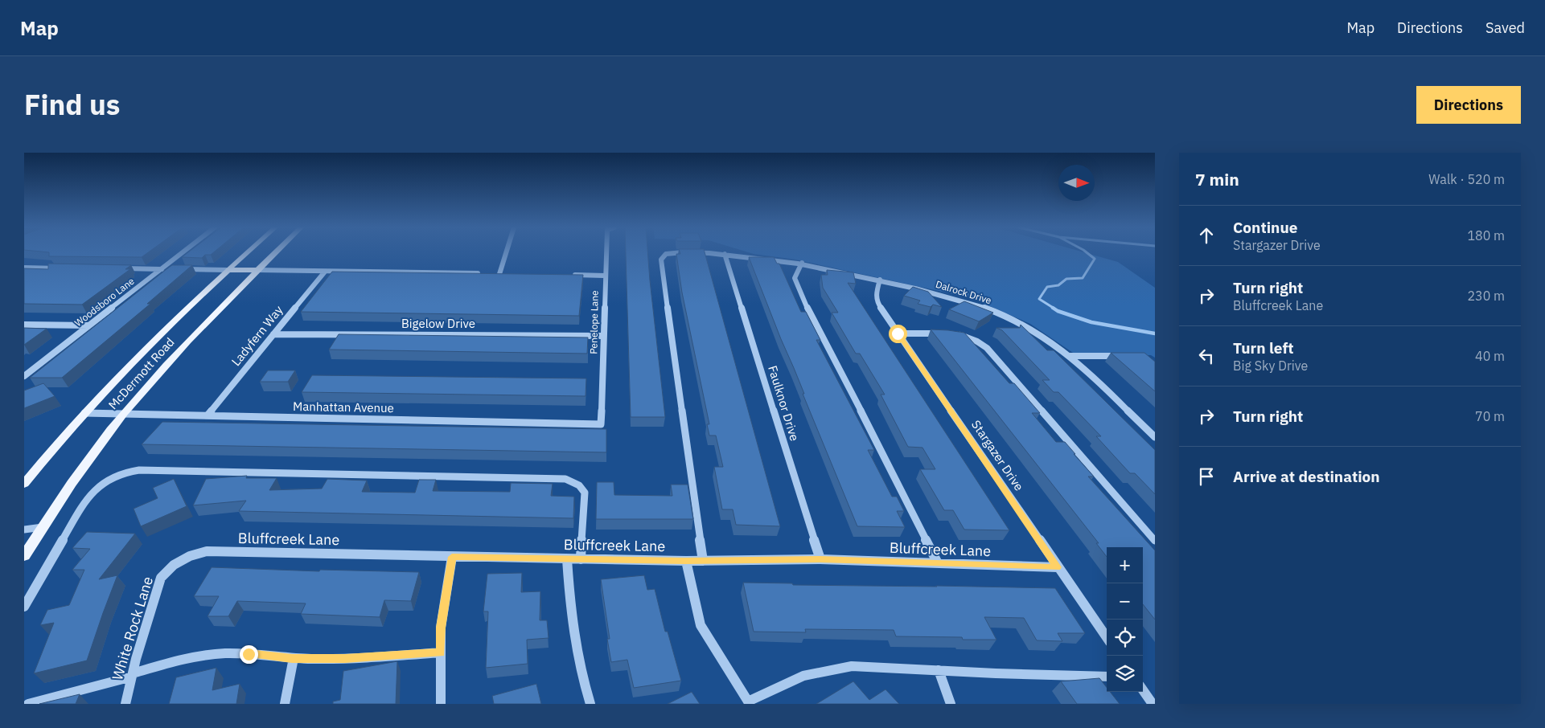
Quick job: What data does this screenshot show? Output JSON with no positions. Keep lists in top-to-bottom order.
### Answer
{
  "streets": {
    "main road": ["McDermott Road"],
    "street": [
      "Dalrock Drive",
      "Woodsboro Lane",
      "Penelope Lane",
      "Bigelow Drive",
      "Ladyfern Way",
      "Faulknor Drive",
      "Manhattan Avenue",
      "Stargazer Drive",
      "Bluffcreek Lane",
      "White Rock Lane"
    ]
  },
  "crossings": [
    ["Dalrock Drive", "Faulknor Drive"],
    ["Dalrock Drive", "Stargazer Drive"],
    ["Dalrock Drive", "Bluffcreek Lane"],
    ["Penelope Lane", "Bigelow Drive"],
    ["Penelope Lane", "Manhattan Avenue"],
    ["Bigelow Drive", "Ladyfern Way"],
    ["Ladyfern Way", "Manhattan Avenue"],
    ["McDermott Road", "Manhattan Avenue"],
    ["Faulknor Drive", "Bluffcreek Lane"],
    ["Stargazer Drive", "Bluffcreek Lane"],
    ["Bluffcreek Lane", "White Rock Lane"]
  ],
  "north": "right",
  "page": {
    "header": "Map",
    "nav": ["Map", "Directions", "Saved"],
    "title": "Find us",
    "buttons": "Directions",
    "heading": ["7 min", "Walk · 520 m"],
    "list": [
      ["Continue", "Stargazer Drive", "180 m"],
      ["Turn right", "Bluffcreek Lane", "230 m"],
      ["Turn left", "Big Sky Drive", "40 m"],
      ["Turn right", "70 m"],
      "Arrive at destination"
    ],
    "map_buttons": ["+", "−"]
  }
}
